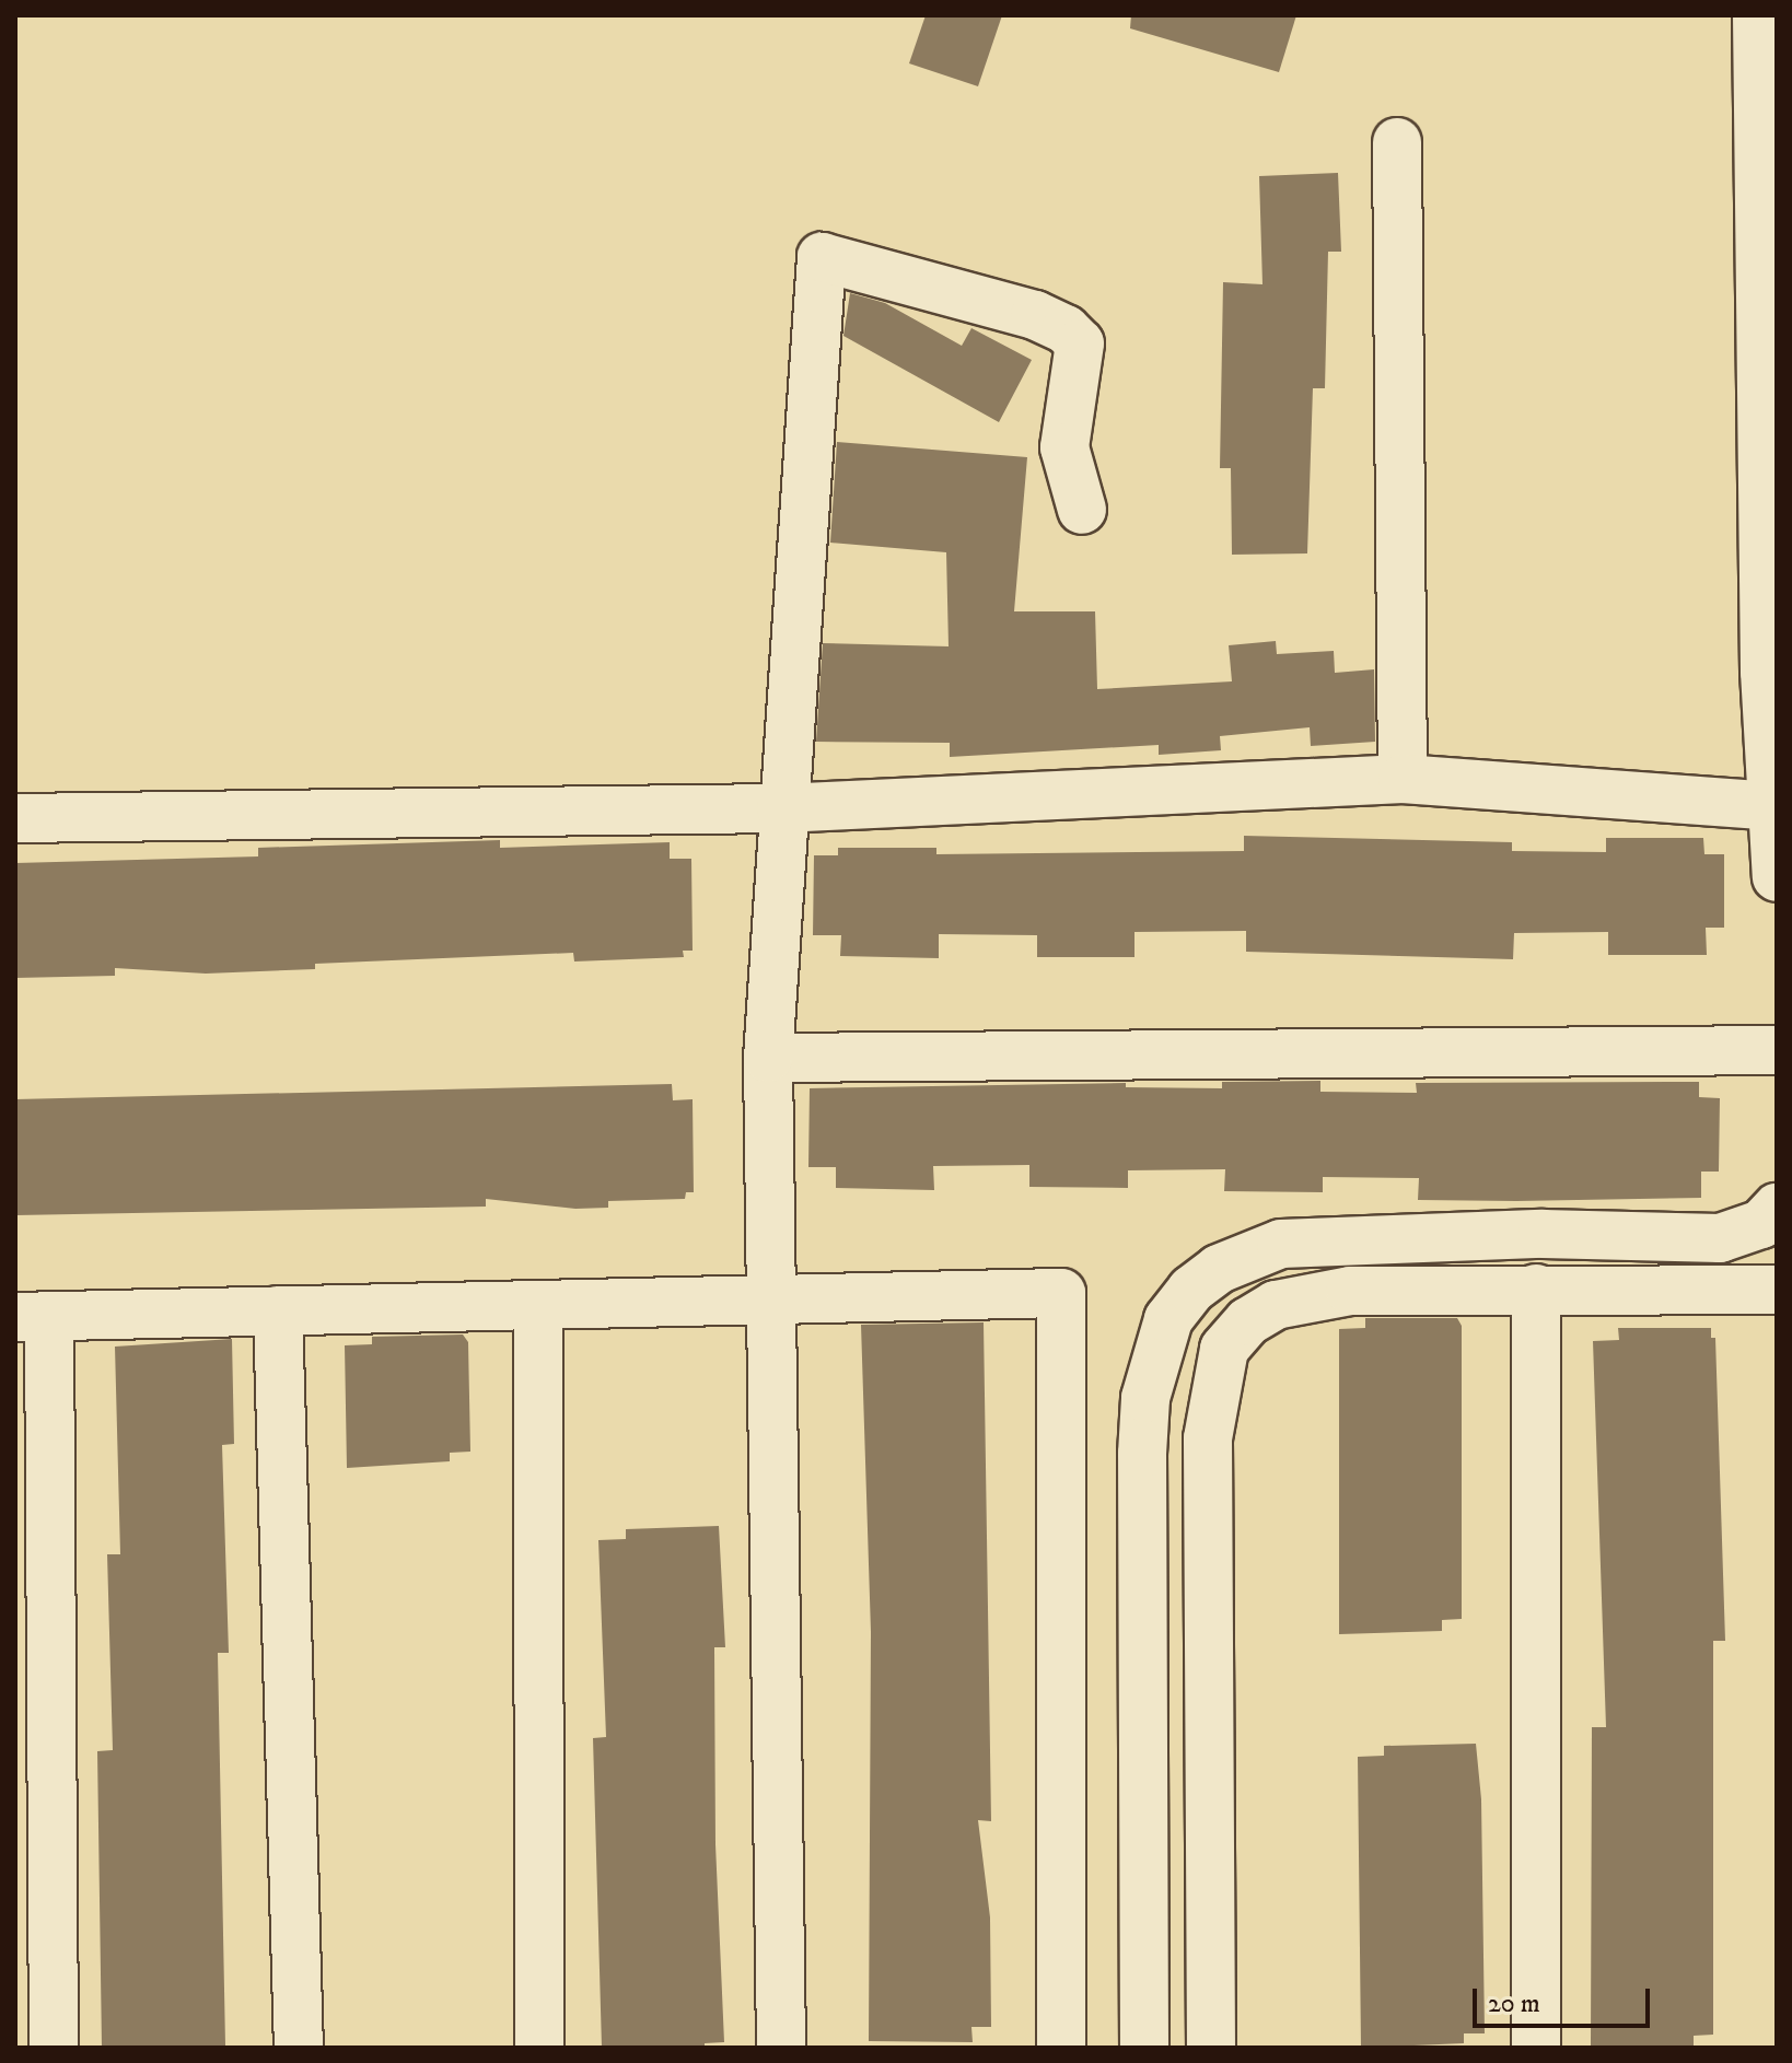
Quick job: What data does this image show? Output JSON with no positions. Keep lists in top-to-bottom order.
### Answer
{
  "scale_bar": "20 m"
}
